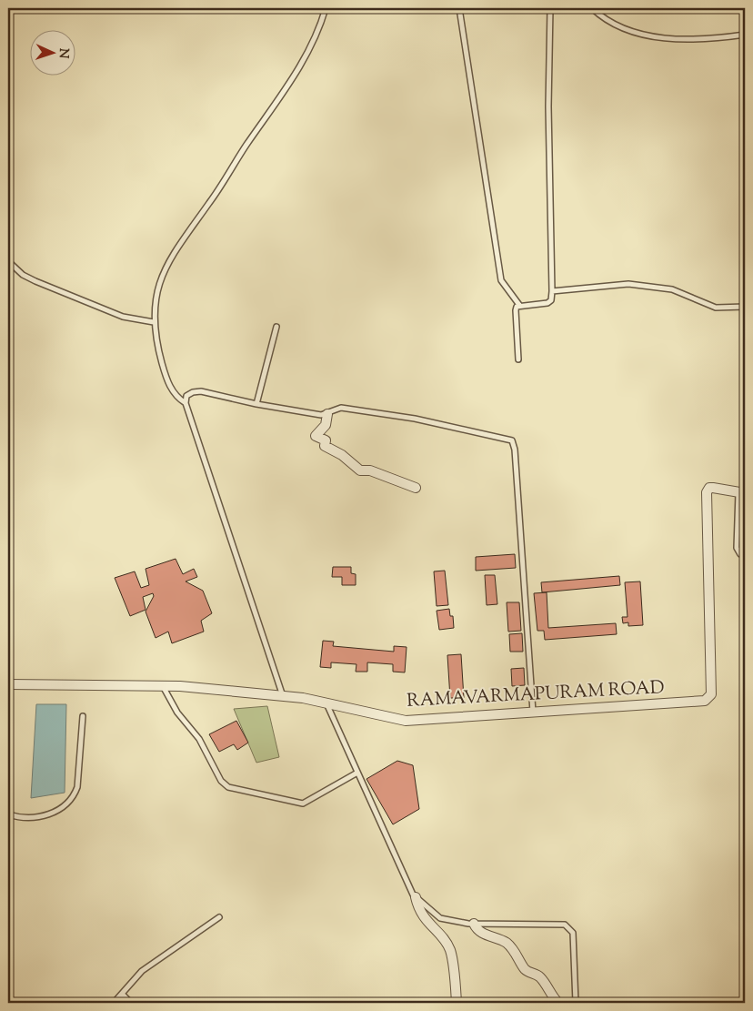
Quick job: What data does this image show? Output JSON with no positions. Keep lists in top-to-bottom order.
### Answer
{
  "streets": {
    "street": ["RAMAVARMAPURAM ROAD"]
  },
  "north": "right"
}
